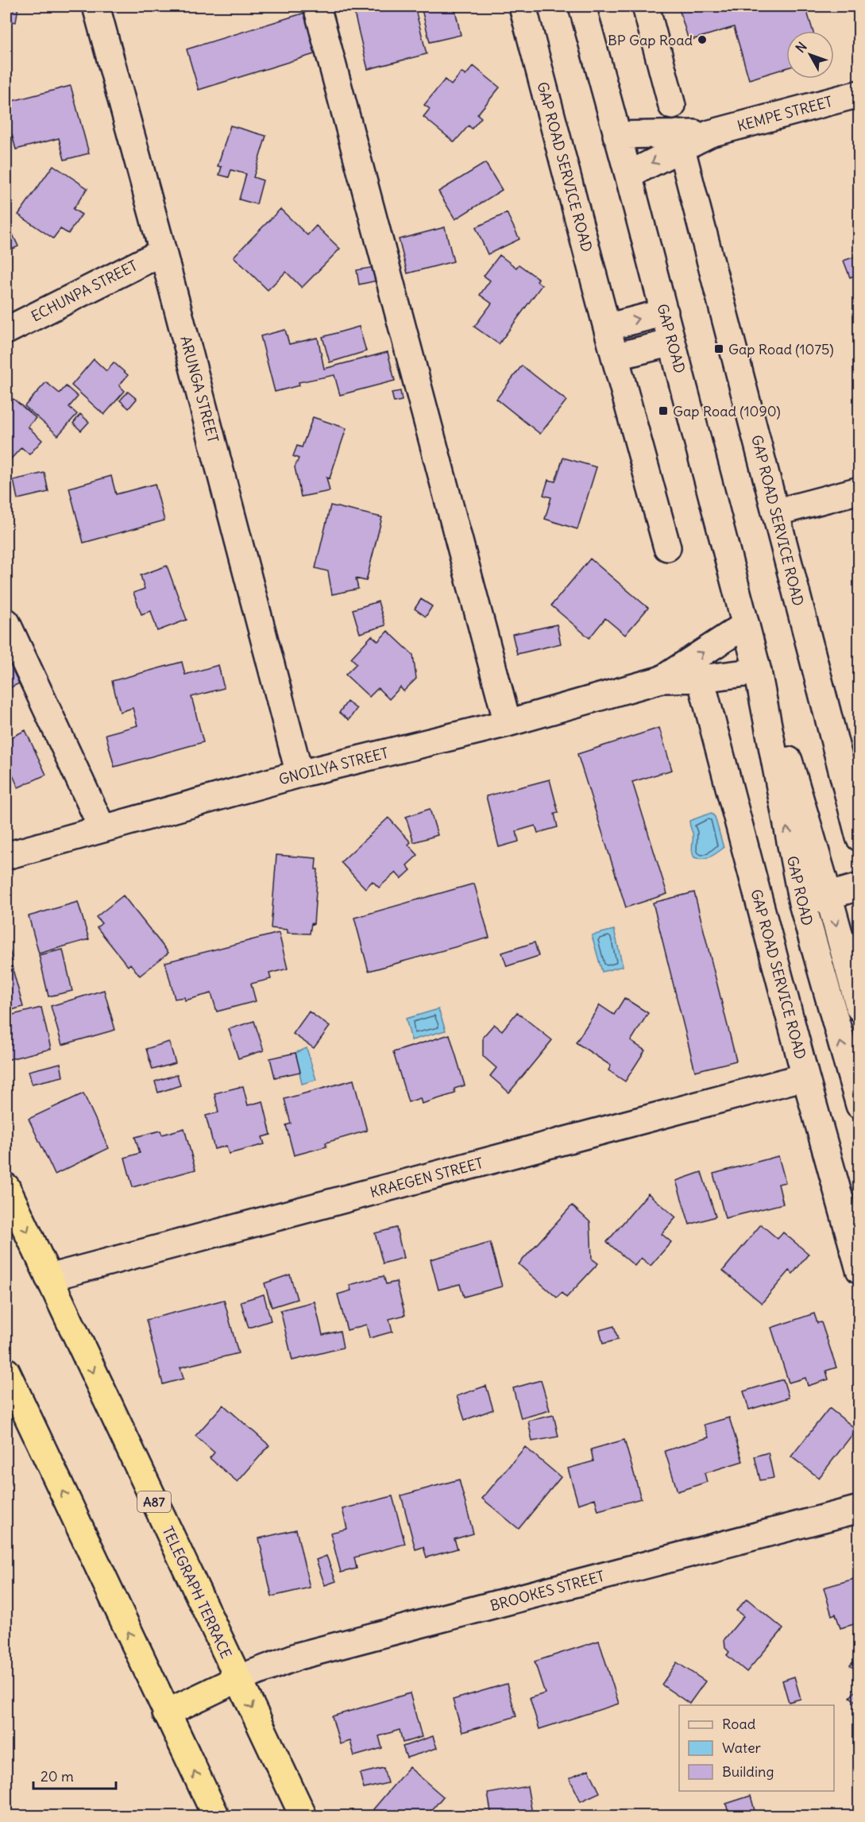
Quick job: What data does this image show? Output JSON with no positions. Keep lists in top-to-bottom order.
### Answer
{
  "streets": {
    "highway": ["A87", "TELEGRAPH TERRACE"],
    "street": [
      "KEMPE STREET",
      "GAP ROAD SERVICE ROAD",
      "ECHUNPA STREET",
      "GAP ROAD",
      "ARUNGA STREET",
      "GNOILYA STREET",
      "KRAEGEN STREET",
      "BROOKES STREET"
    ]
  },
  "crossings": [
    ["KEMPE STREET", "GAP ROAD SERVICE ROAD"],
    ["KEMPE STREET", "GAP ROAD"],
    ["GAP ROAD SERVICE ROAD", "GNOILYA STREET"],
    ["GAP ROAD SERVICE ROAD", "KRAEGEN STREET"],
    ["ECHUNPA STREET", "ARUNGA STREET"],
    ["GAP ROAD", "GNOILYA STREET"],
    ["ARUNGA STREET", "GNOILYA STREET"],
    ["KRAEGEN STREET", "TELEGRAPH TERRACE"],
    ["BROOKES STREET", "TELEGRAPH TERRACE"]
  ],
  "places": {
    "other": ["BP Gap Road"],
    "transit": ["Gap Road (1075)", "Gap Road (1090)"]
  },
  "legend": ["Road", "Water", "Building"],
  "scale_bar": "20 m",
  "north": "top left"
}
